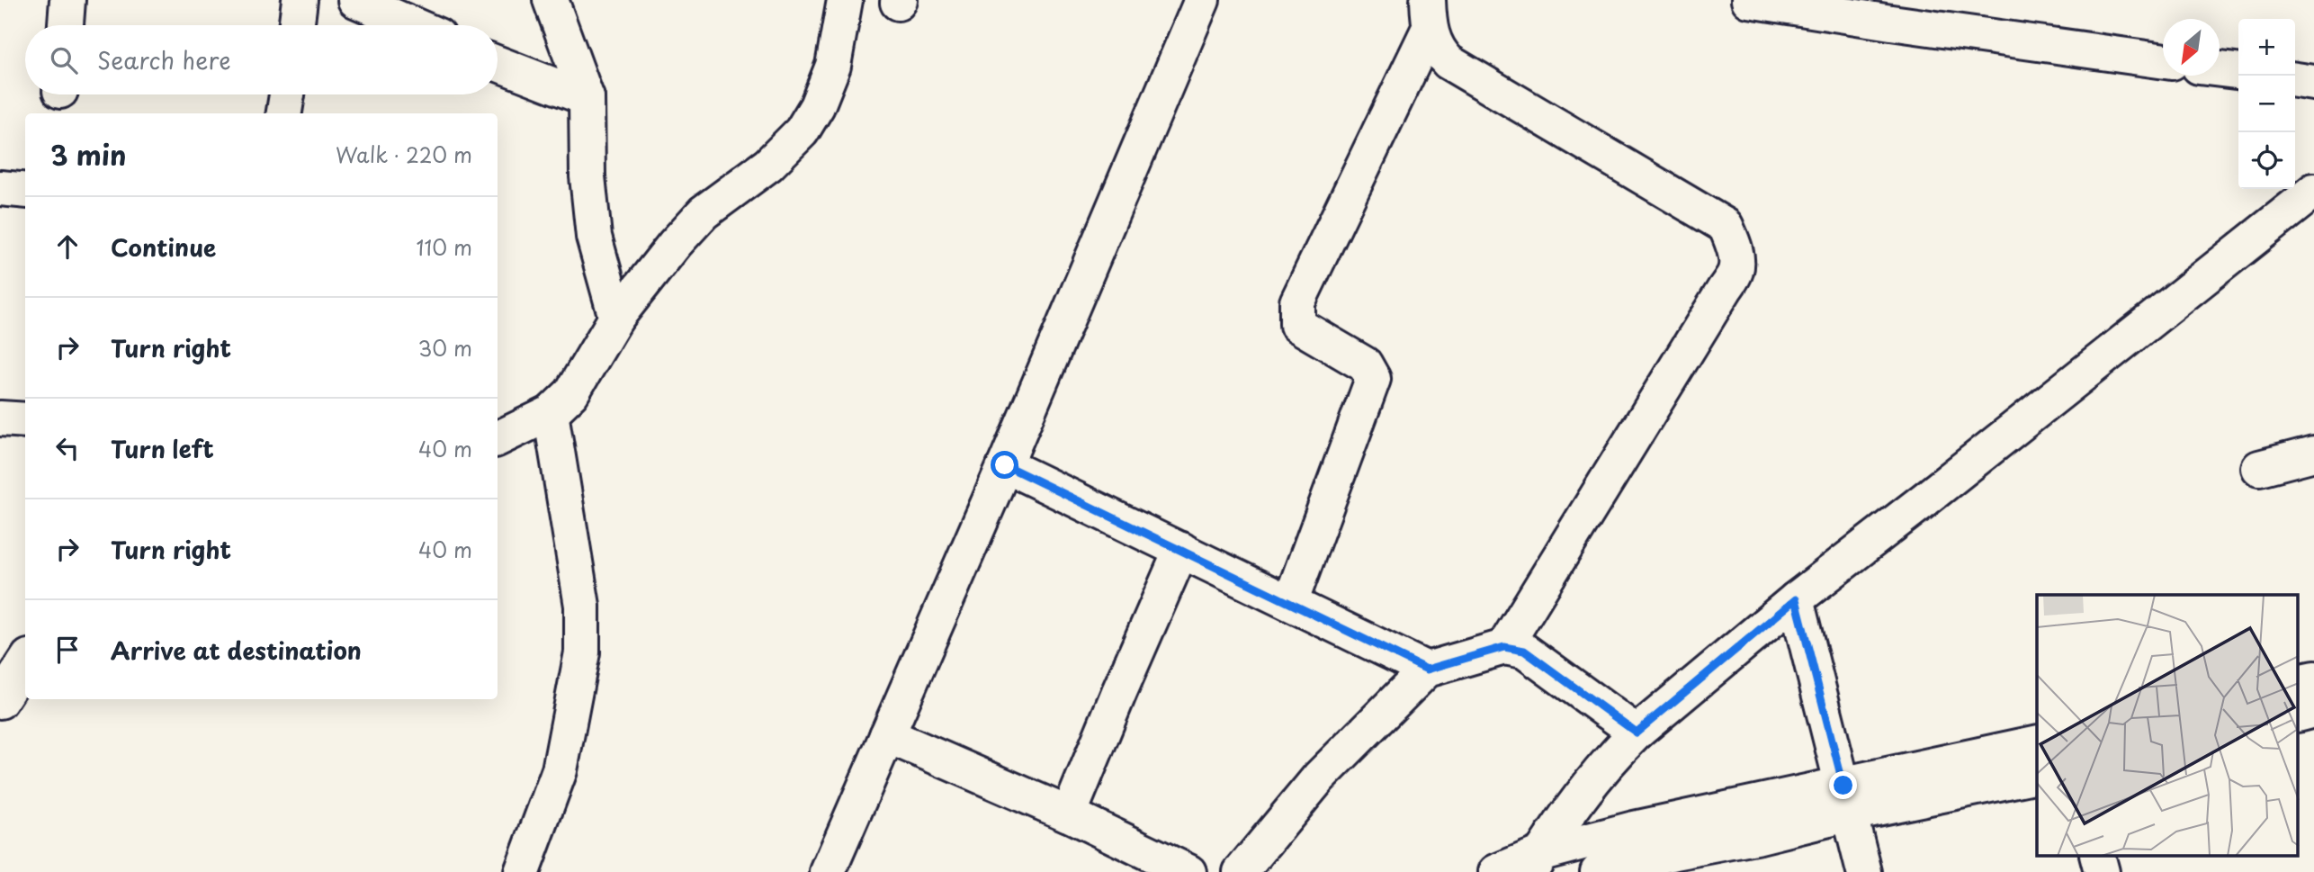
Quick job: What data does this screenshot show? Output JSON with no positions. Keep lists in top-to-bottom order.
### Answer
{
  "north": "bottom left",
  "page": {
    "map_buttons": ["+", "−"],
    "search": "Search here",
    "heading": ["3 min", "Walk · 220 m"],
    "list": [
      ["Continue", "110 m"],
      ["Turn right", "30 m"],
      ["Turn left", "40 m"],
      ["Turn right", "40 m"],
      "Arrive at destination"
    ]
  }
}
